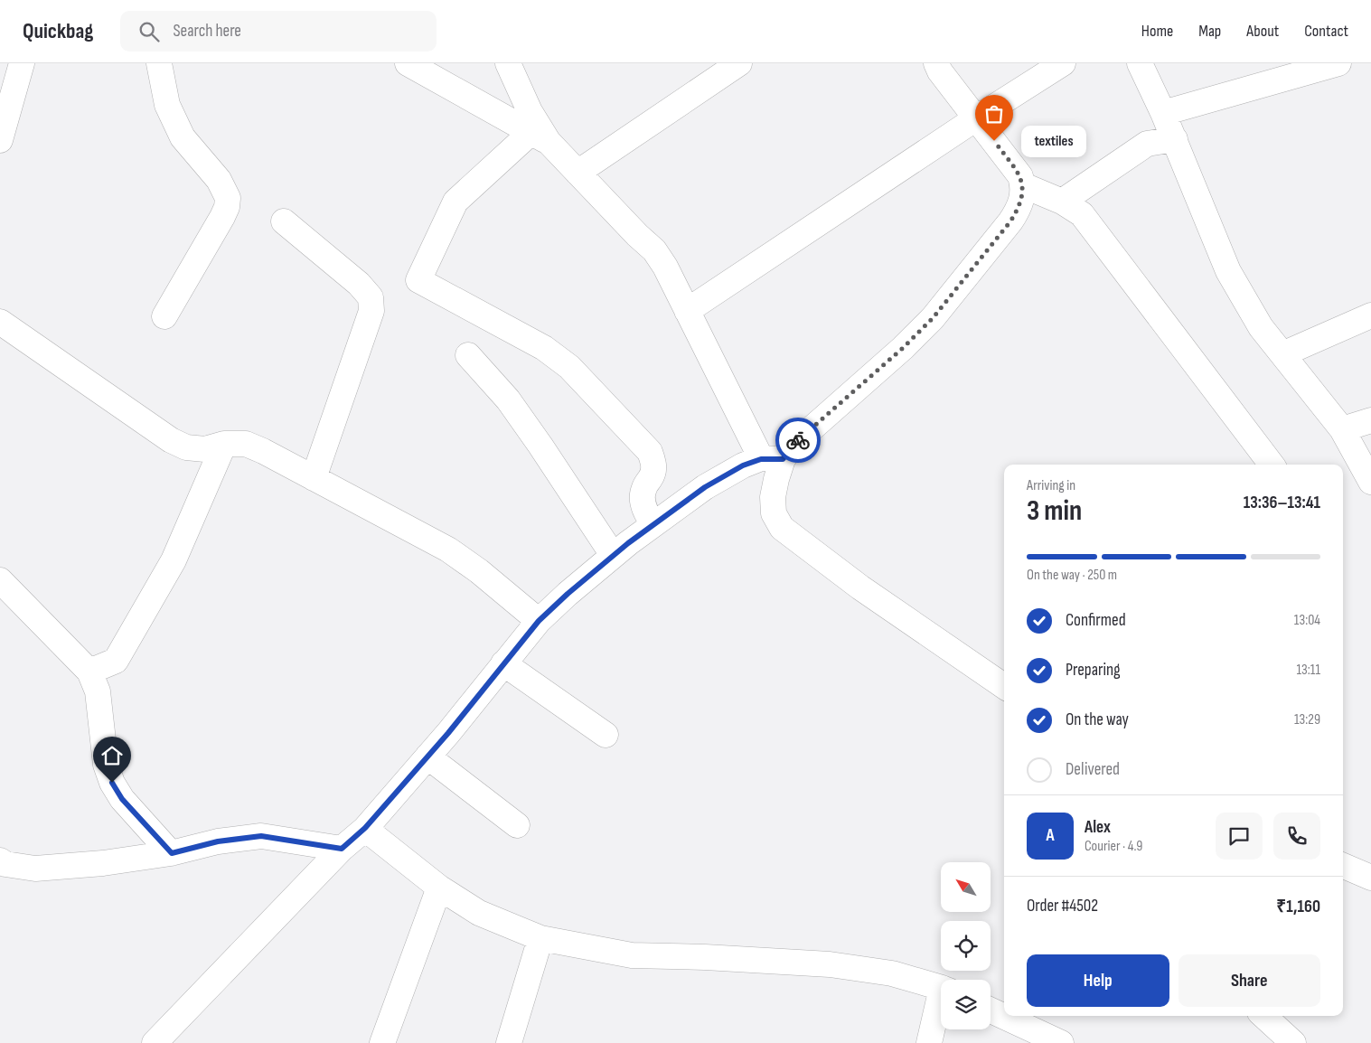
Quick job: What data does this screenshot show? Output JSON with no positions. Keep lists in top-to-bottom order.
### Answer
{
  "places": ["textiles"],
  "north": "top left",
  "page": {
    "header": "Quickbag",
    "search": "Search here",
    "nav": [
      "Home",
      "Map",
      "About",
      "Contact"
    ],
    "bubble": "textiles",
    "heading": ["3 min", "Arriving in", "13:36–13:41"],
    "panel": [
      "Alex",
      "Courier · 4.9",
      "Order #4502",
      "₹1,160"
    ],
    "bar": "On the way · 250 m",
    "list": [
      ["Confirmed", "13:04"],
      ["Preparing", "13:11"],
      ["On the way", "13:29"],
      "Delivered"
    ],
    "round": "A",
    "buttons": ["Help", "Share"]
  }
}
